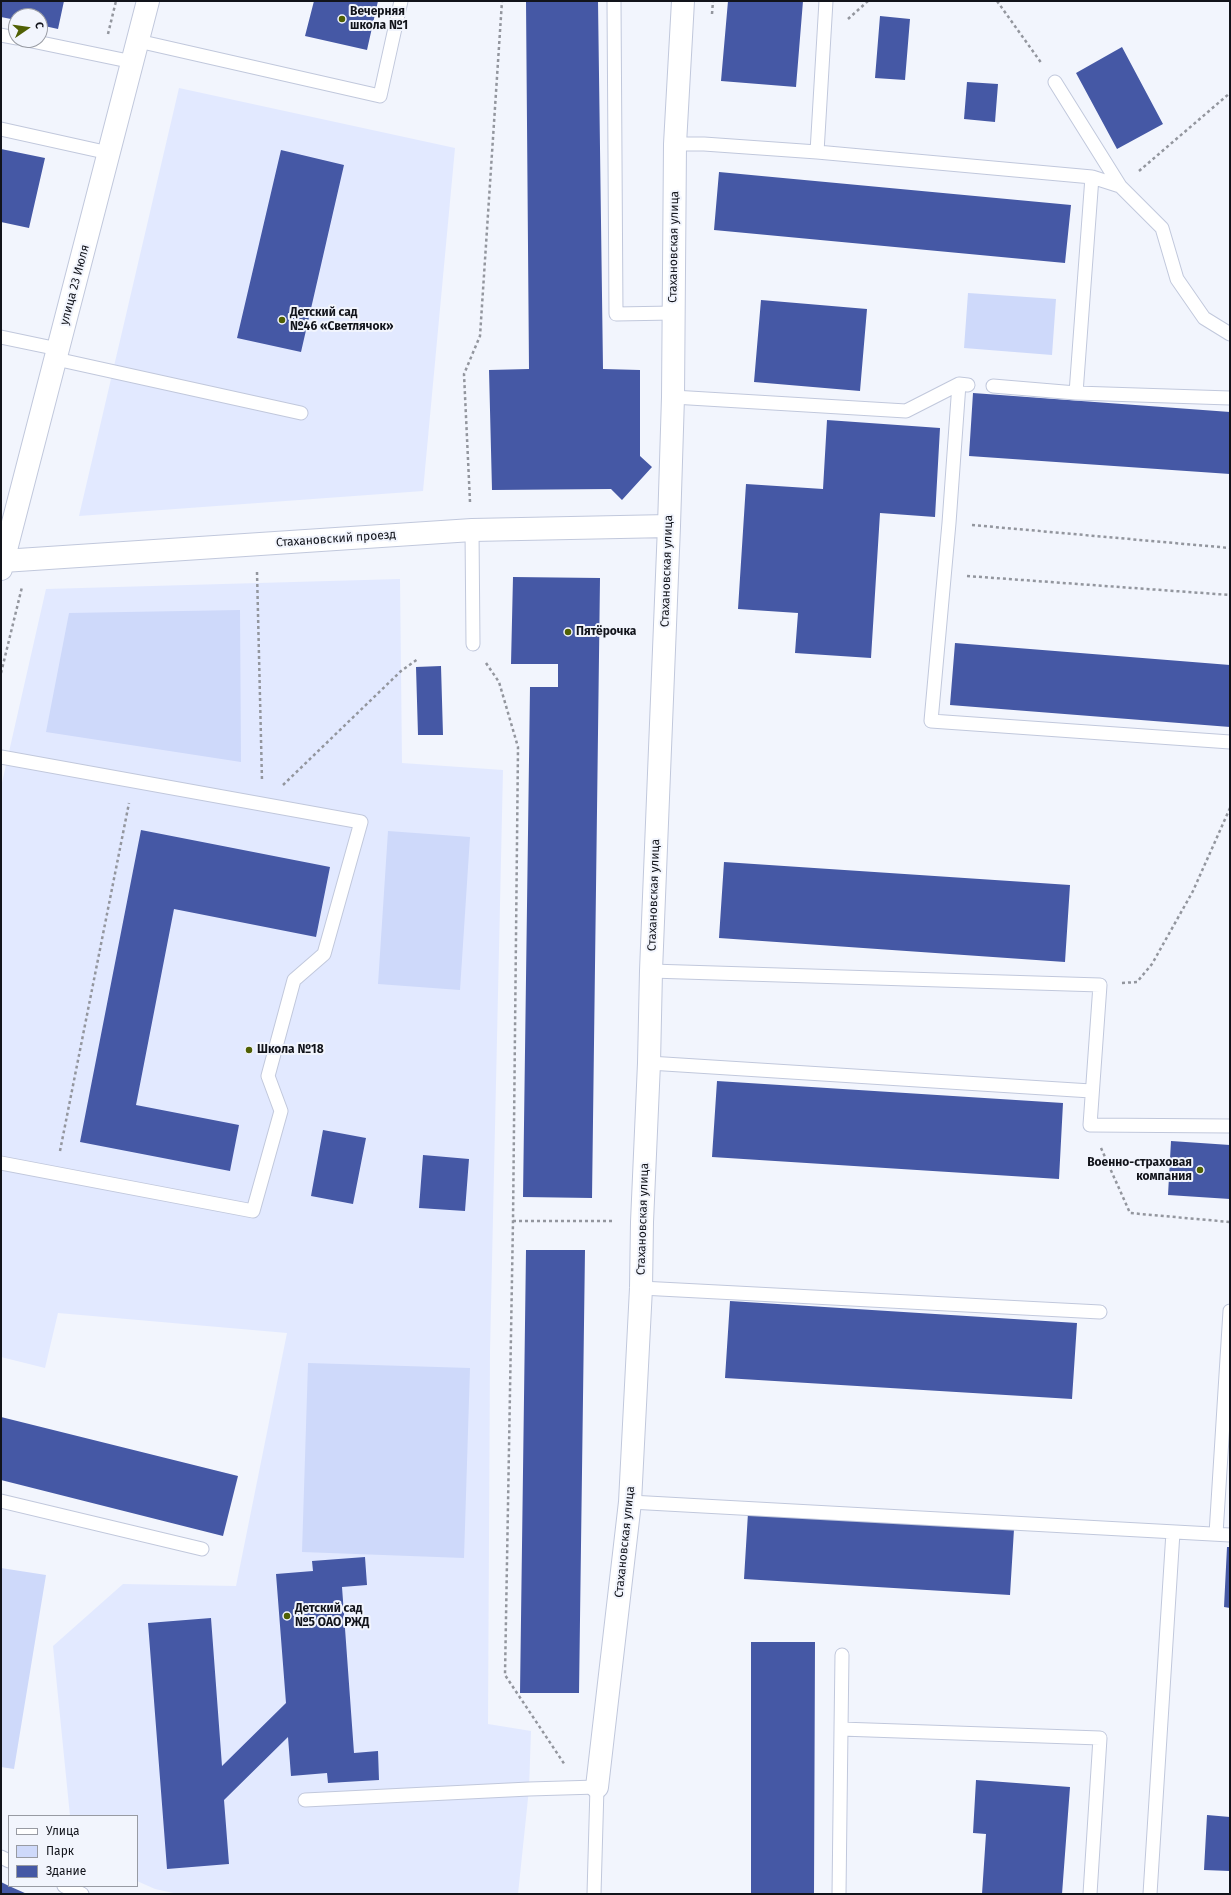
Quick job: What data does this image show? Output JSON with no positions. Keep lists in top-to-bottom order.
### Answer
{
  "streets": {
    "street": ["Стахановская улица", "улица 23 Июля", "Стахановский проезд"]
  },
  "crossings": [
    ["Стахановская улица", "Стахановский проезд"],
    ["улица 23 Июля", "Стахановский проезд"]
  ],
  "places": [
    "Вечерняя школа №1",
    "Детский сад №46 «Светлячок»",
    "Пятёрочка",
    "Школа №18",
    "Военно-страховая компания",
    "Детский сад №5 ОАО РЖД"
  ],
  "legend": ["Улица", "Парк", "Здание"],
  "north": "right"
}
